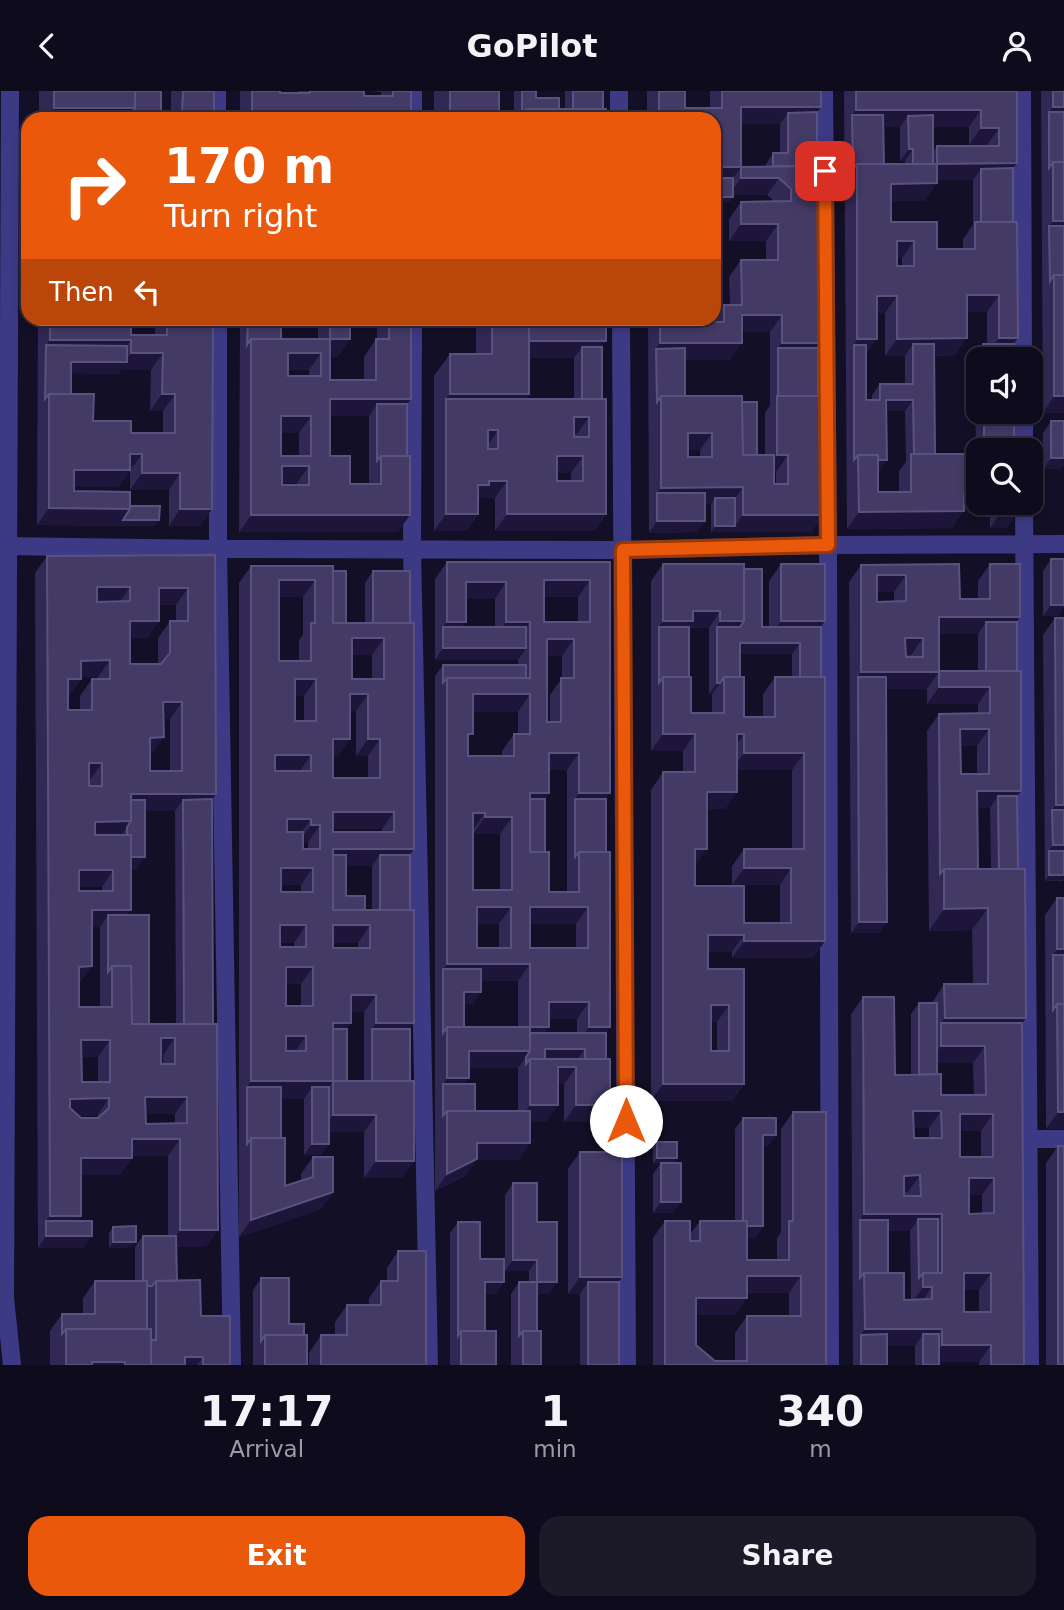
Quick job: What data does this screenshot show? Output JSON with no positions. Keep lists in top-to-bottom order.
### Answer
{
  "page": {
    "header": "GoPilot",
    "turn": ["170 m", "Turn right"],
    "then": "Then",
    "eta": [
      "17:17",
      "Arrival",
      "1",
      "min",
      "340",
      "m"
    ],
    "buttons": ["Exit", "Share"]
  }
}
